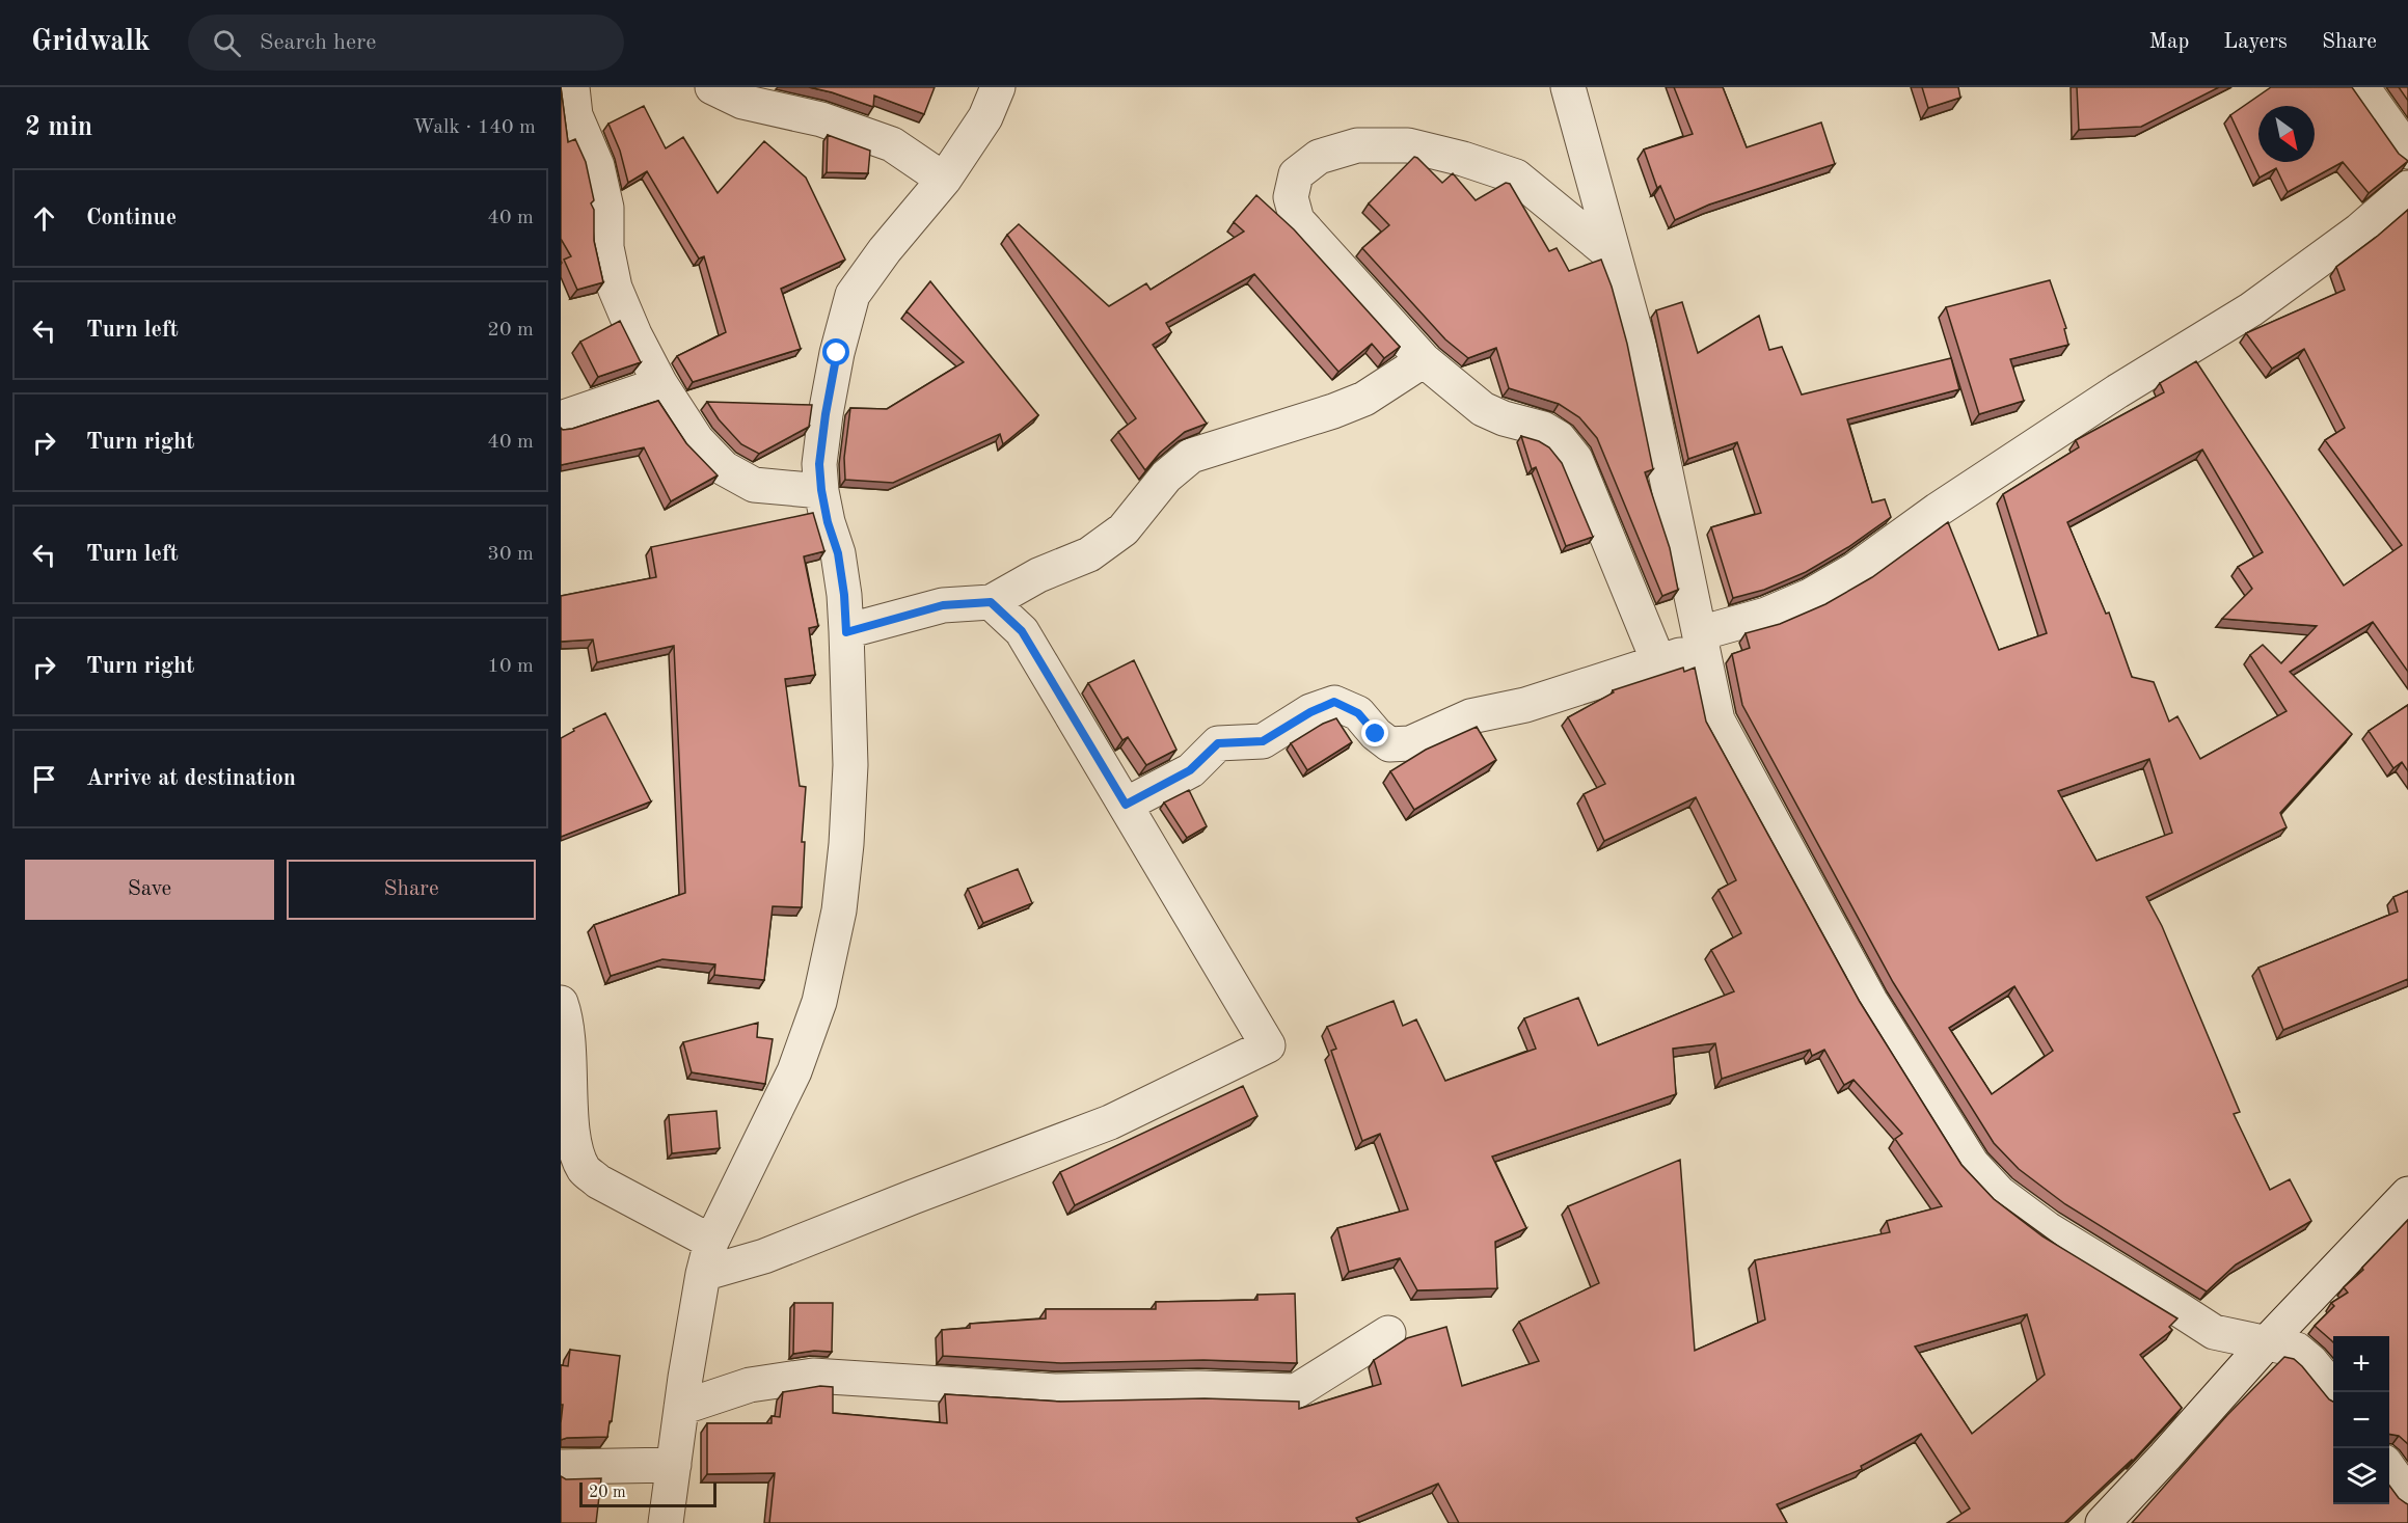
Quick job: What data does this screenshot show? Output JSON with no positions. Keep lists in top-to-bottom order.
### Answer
{
  "scale_bar": "20 m",
  "north": "bottom right",
  "page": {
    "header": "Gridwalk",
    "search": "Search here",
    "nav": ["Map", "Layers", "Share"],
    "heading": ["2 min", "Walk · 140 m"],
    "list": [
      ["Continue", "40 m"],
      ["Turn left", "20 m"],
      ["Turn right", "40 m"],
      ["Turn left", "30 m"],
      ["Turn right", "10 m"],
      "Arrive at destination"
    ],
    "buttons": ["Save", "Share"],
    "map_buttons": ["+", "−"],
    "scale": "20 m"
  }
}
